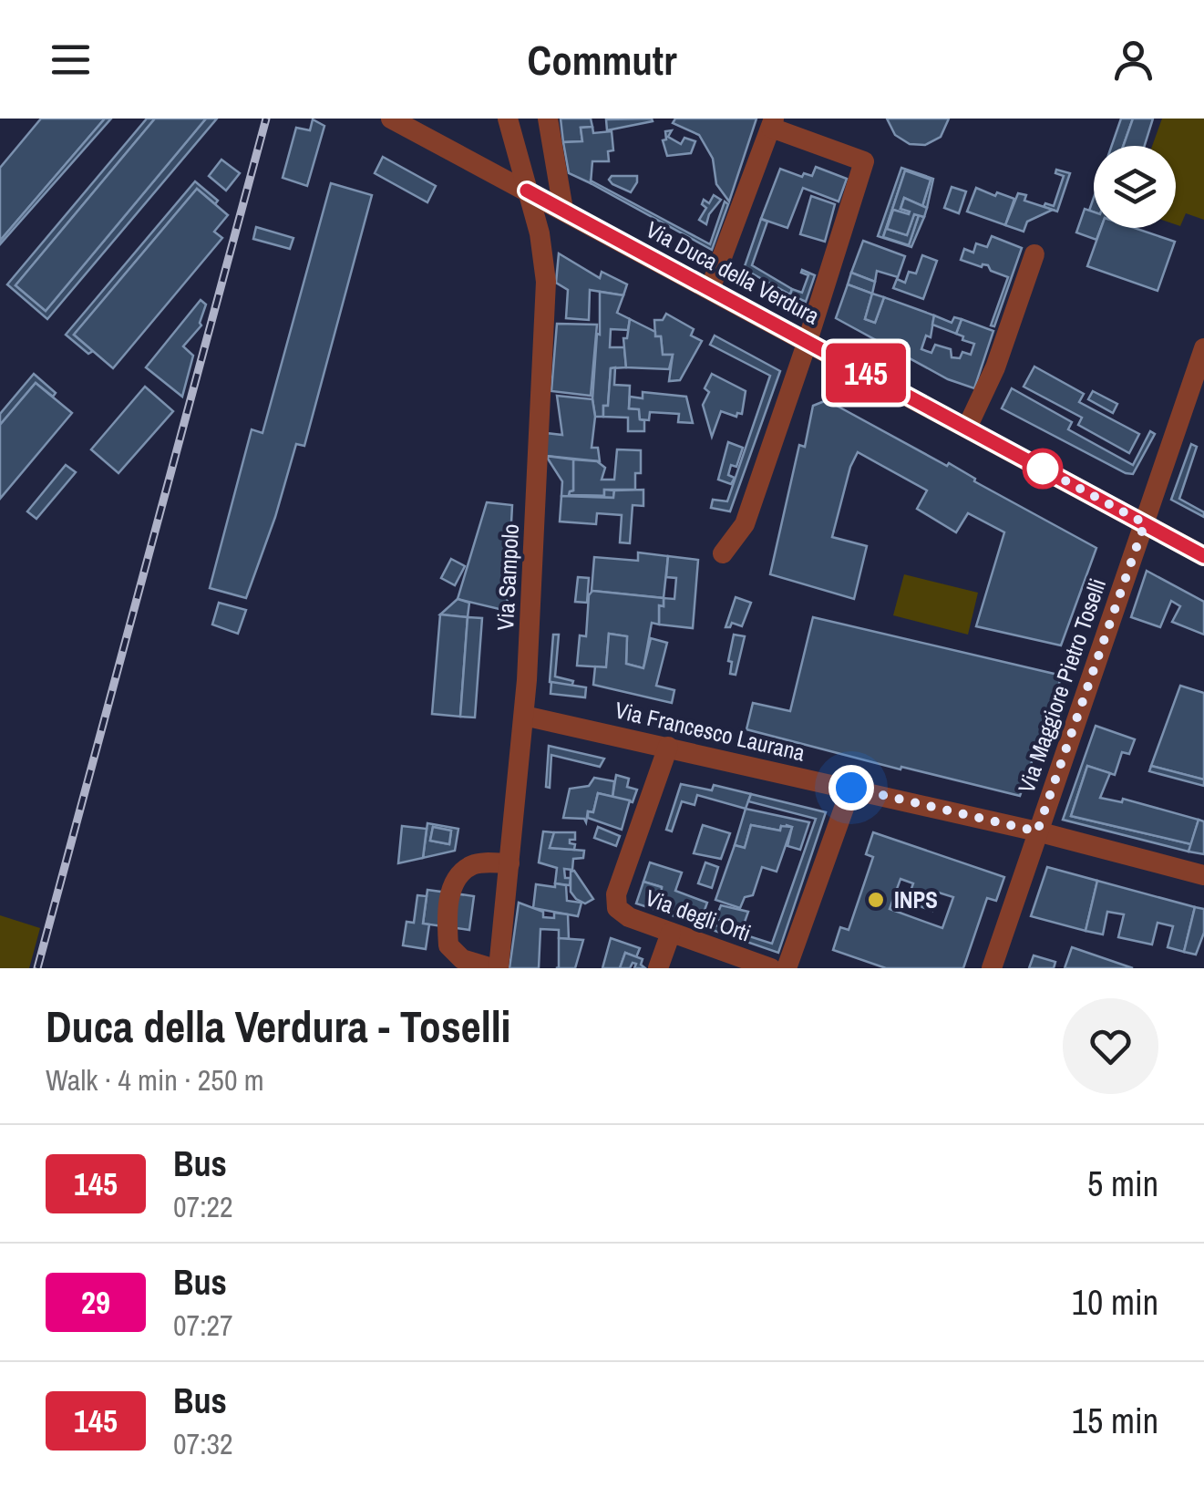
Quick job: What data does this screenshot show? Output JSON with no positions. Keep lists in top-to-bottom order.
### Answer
{
  "streets": {
    "street": [
      "Via Duca della Verdura",
      "Via Sampolo",
      "Via Maggiore Pietro Toselli",
      "Via Francesco Laurana",
      "Via degli Orti"
    ]
  },
  "crossings": [
    ["Via Duca della Verdura", "Via Sampolo"],
    ["Via Duca della Verdura", "Via Maggiore Pietro Toselli"],
    ["Via Sampolo", "Via Francesco Laurana"],
    ["Via Maggiore Pietro Toselli", "Via Francesco Laurana"],
    ["Via Francesco Laurana", "Via degli Orti"]
  ],
  "places": ["INPS"],
  "lines": ["bus line 145"],
  "page": {
    "header": "Commutr",
    "on_map": "145",
    "heading": ["Duca della Verdura - Toselli", "Walk · 4 min · 250 m"],
    "list": [
      {
        "mark": "145",
        "name": "Bus",
        "note": "07:22",
        "value": "5 min"
      },
      {
        "mark": "29",
        "name": "Bus",
        "note": "07:27",
        "value": "10 min"
      },
      {
        "mark": "145",
        "name": "Bus",
        "note": "07:32",
        "value": "15 min"
      }
    ]
  }
}
